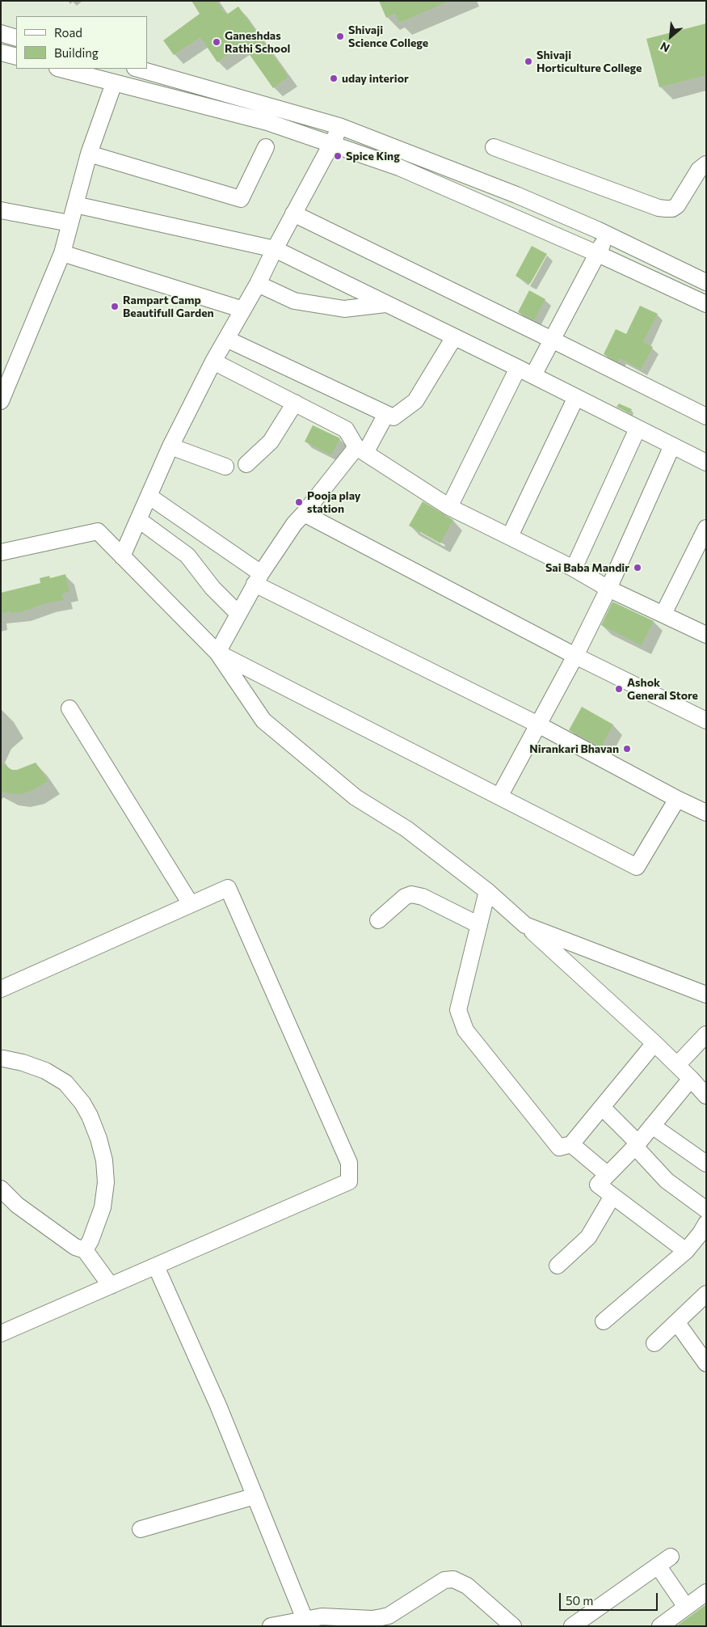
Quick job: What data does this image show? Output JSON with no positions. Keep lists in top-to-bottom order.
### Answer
{
  "places": [
    "Shivaji Science College",
    "Ganeshdas Rathi School",
    "Shivaji Horticulture College",
    "uday interior",
    "Spice King",
    "Rampart Camp Beautifull Garden",
    "Pooja play station",
    "Sai Baba Mandir",
    "Ashok General Store",
    "Nirankari Bhavan"
  ],
  "legend": ["Road", "Building"],
  "scale_bar": "50 m",
  "north": "bottom left"
}
